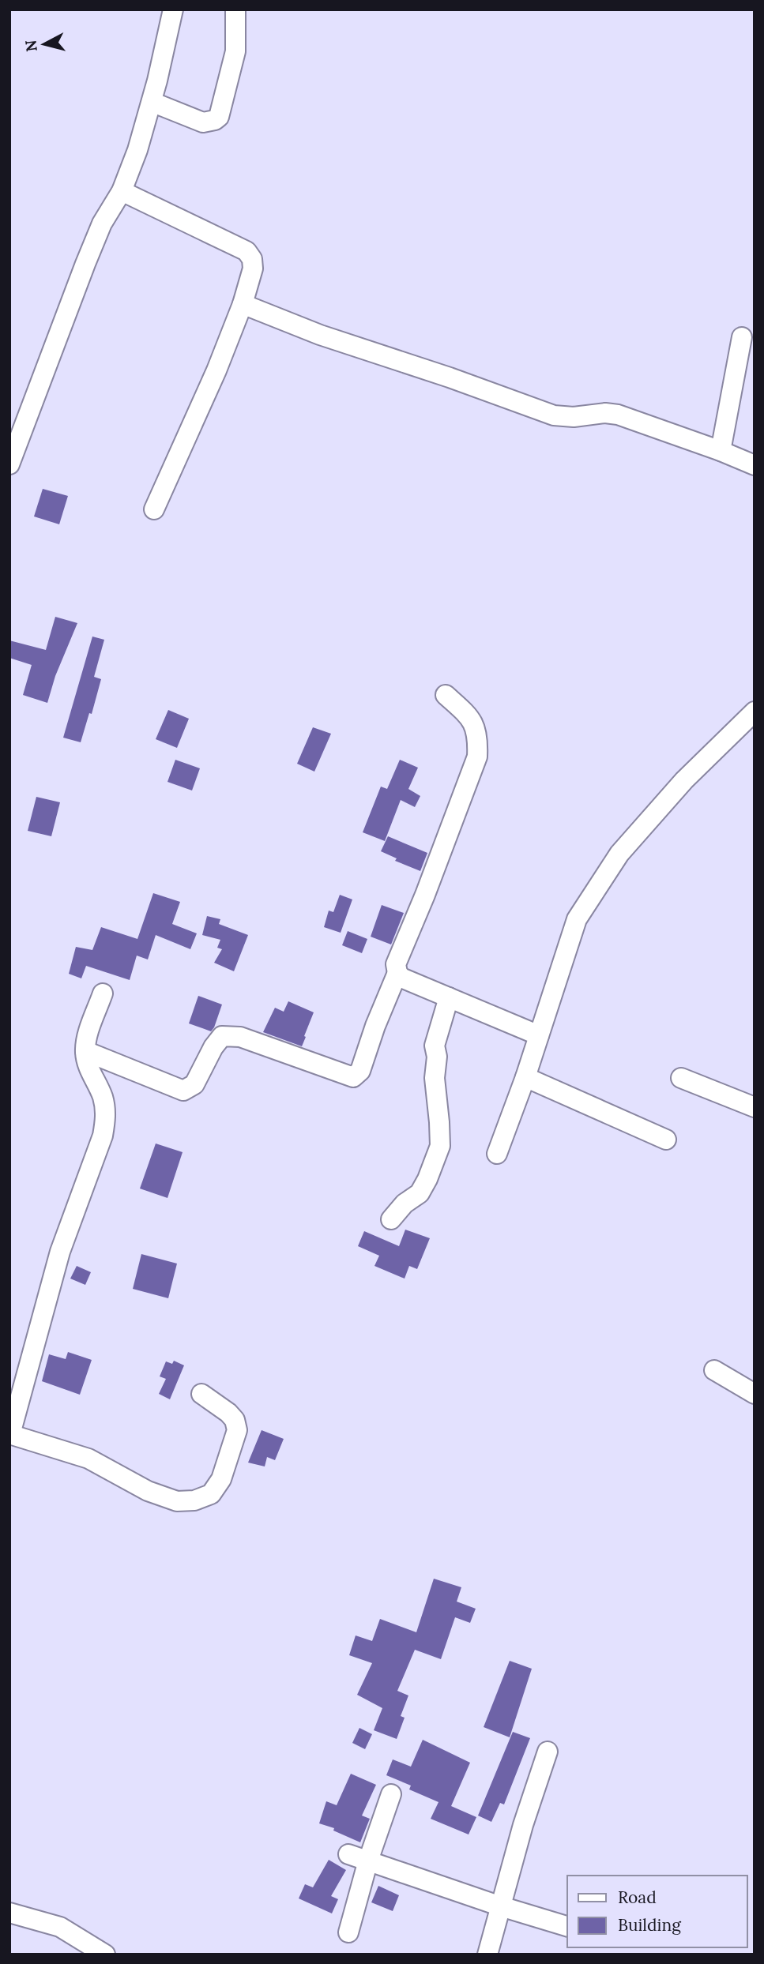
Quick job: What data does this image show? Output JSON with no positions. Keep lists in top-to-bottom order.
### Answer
{
  "legend": ["Road", "Building"],
  "north": "left"
}
